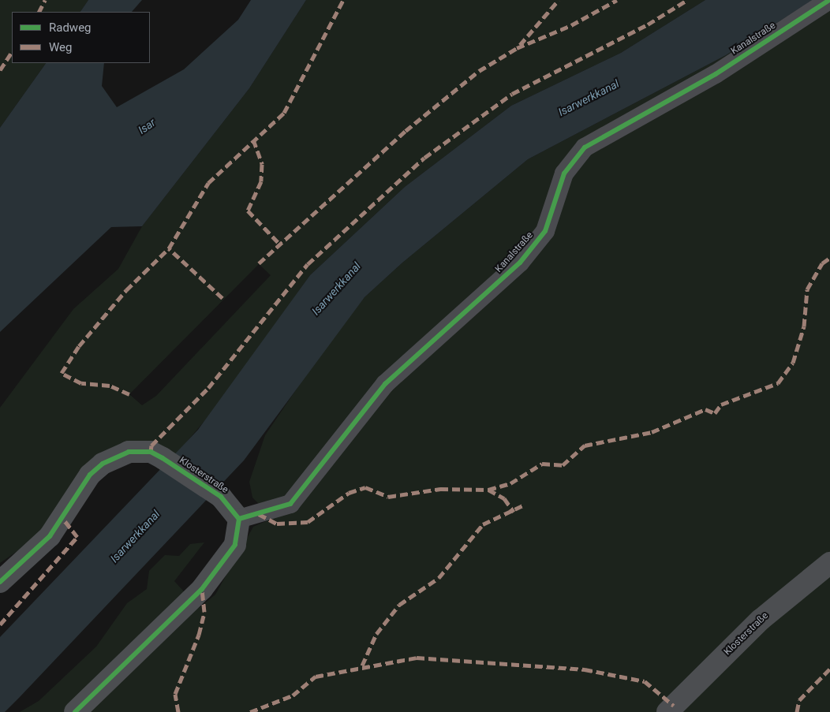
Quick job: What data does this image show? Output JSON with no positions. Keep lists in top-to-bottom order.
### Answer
{
  "streets": {
    "main road": ["Klosterstraße"],
    "street": ["Kanalstraße"]
  },
  "crossings": [
    ["Kanalstraße", "Klosterstraße"]
  ],
  "water": ["Isarwerkkanal", "Isar"],
  "legend": ["Radweg", "Weg"]
}
